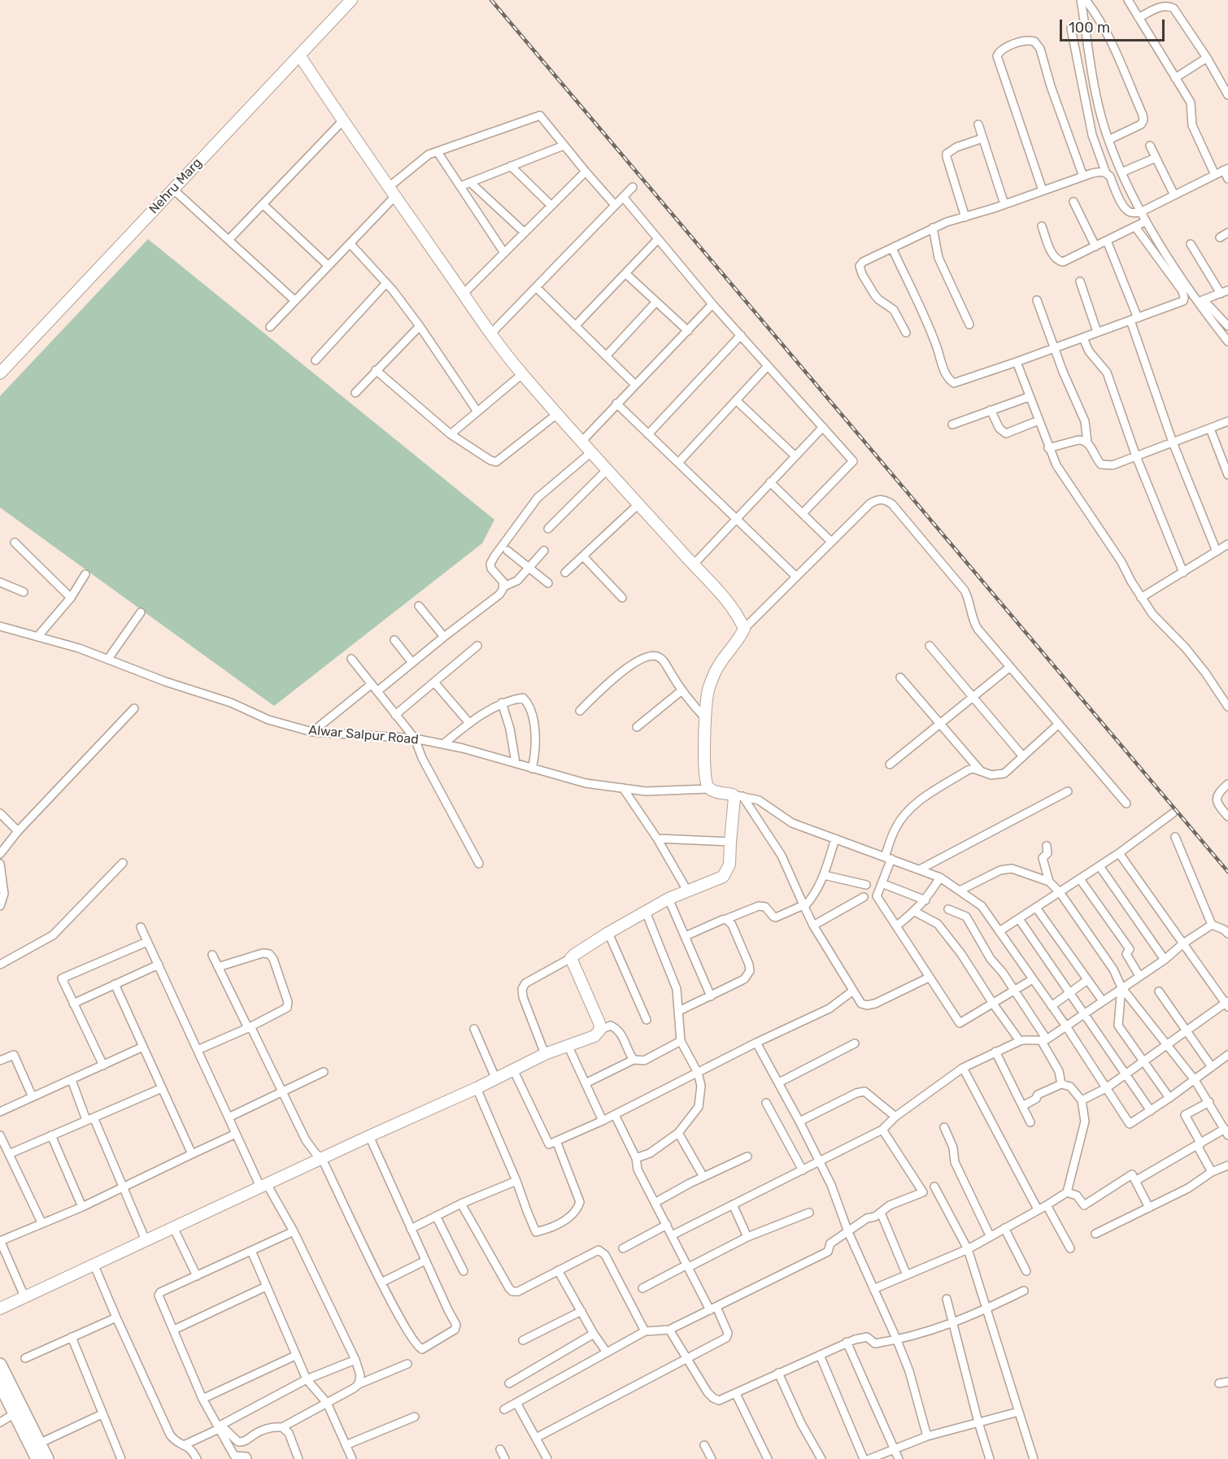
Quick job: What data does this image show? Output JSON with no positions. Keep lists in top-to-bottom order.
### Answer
{
  "streets": {
    "street": ["Nehru Marg", "Alwar Salpur Road"]
  },
  "scale_bar": "100 m"
}
